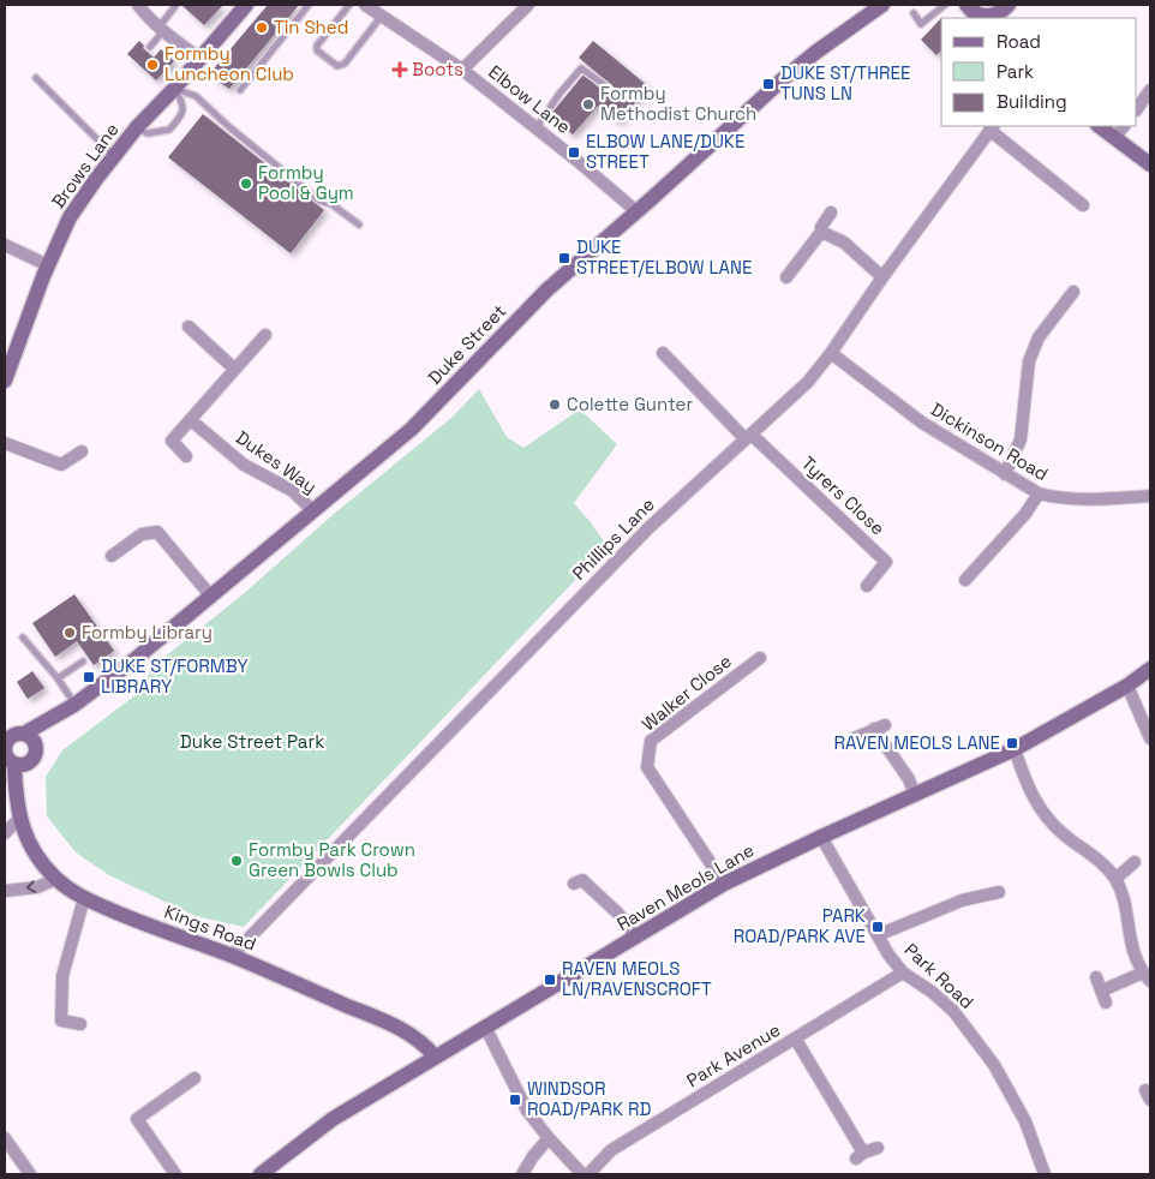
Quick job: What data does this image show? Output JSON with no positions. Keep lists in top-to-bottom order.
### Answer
{
  "streets": {
    "street": [
      "Elbow Lane",
      "Brows Lane",
      "Duke Street",
      "Dickinson Road",
      "Dukes Way",
      "Tyrers Close",
      "Phillips Lane",
      "Walker Close",
      "Raven Meols Lane",
      "Kings Road",
      "Park Road",
      "Park Avenue"
    ]
  },
  "crossings": [
    ["Elbow Lane", "Duke Street"],
    ["Duke Street", "Dukes Way"],
    ["Duke Street", "Kings Road"],
    ["Dickinson Road", "Phillips Lane"],
    ["Tyrers Close", "Phillips Lane"],
    ["Phillips Lane", "Kings Road"],
    ["Walker Close", "Raven Meols Lane"],
    ["Raven Meols Lane", "Kings Road"],
    ["Raven Meols Lane", "Park Road"],
    ["Park Road", "Park Avenue"]
  ],
  "parks": ["Duke Street Park"],
  "places": {
    "other": [
      "Tin Shed",
      "Formby Luncheon Club",
      "Formby Methodist Church",
      "Formby Pool & Gym",
      "Colette Gunter",
      "Formby Library",
      "Formby Park Crown Green Bowls Club"
    ],
    "health": ["Boots"],
    "transit": [
      "DUKE ST/THREE TUNS LN",
      "ELBOW LANE/DUKE STREET",
      "DUKE STREET/ELBOW LANE",
      "DUKE ST/FORMBY LIBRARY",
      "RAVEN MEOLS LANE",
      "PARK ROAD/PARK AVE",
      "RAVEN MEOLS LN/RAVENSCROFT",
      "WINDSOR ROAD/PARK RD"
    ]
  },
  "legend": ["Road", "Park", "Building"]
}
